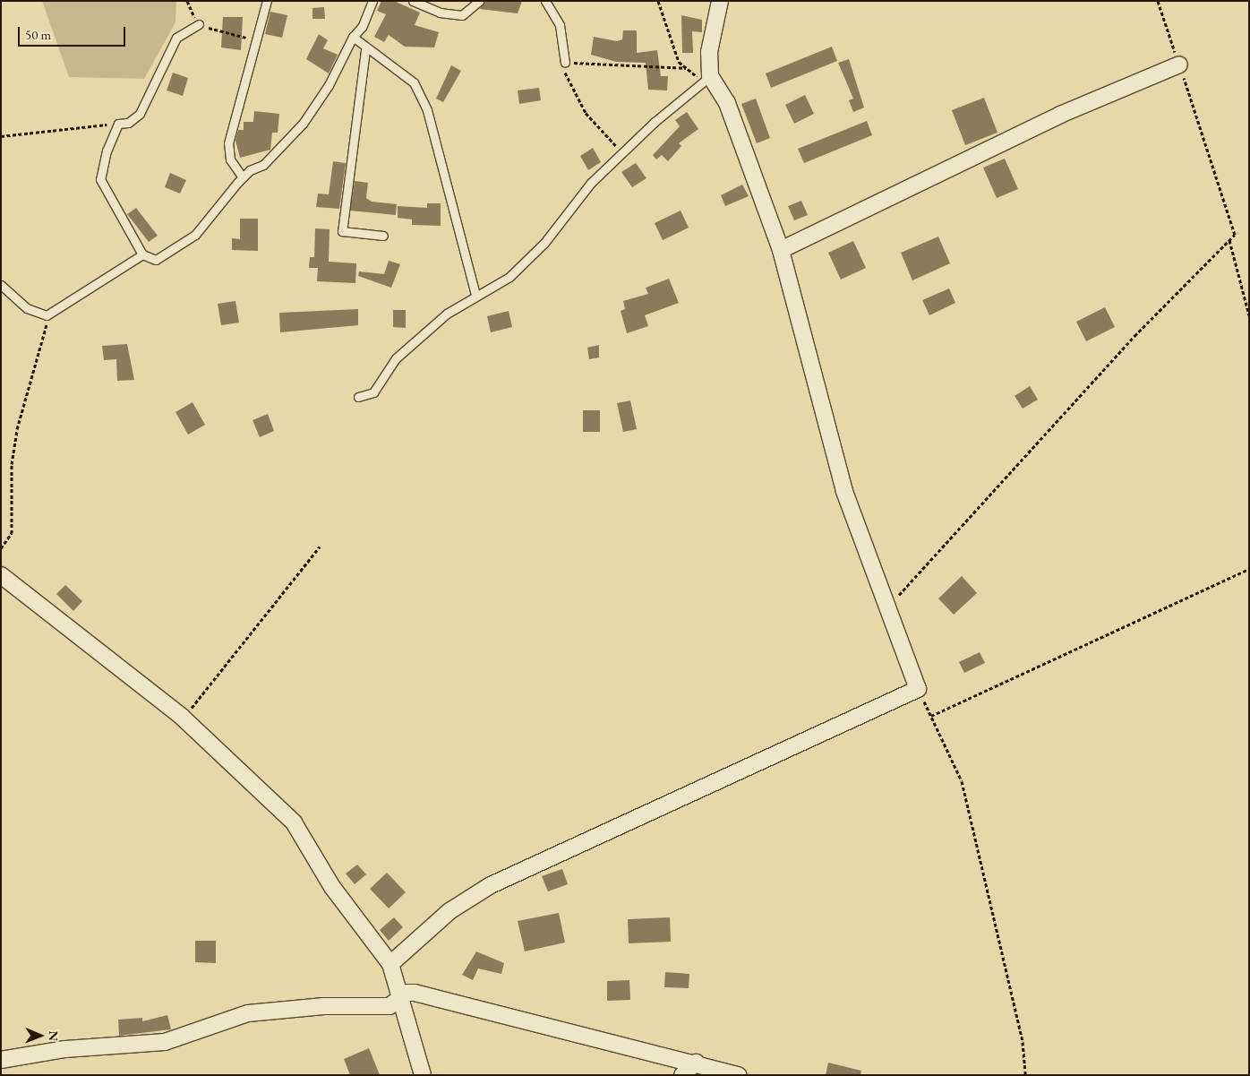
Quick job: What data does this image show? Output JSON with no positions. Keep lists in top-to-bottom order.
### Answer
{
  "scale_bar": "50 m",
  "north": "right"
}
